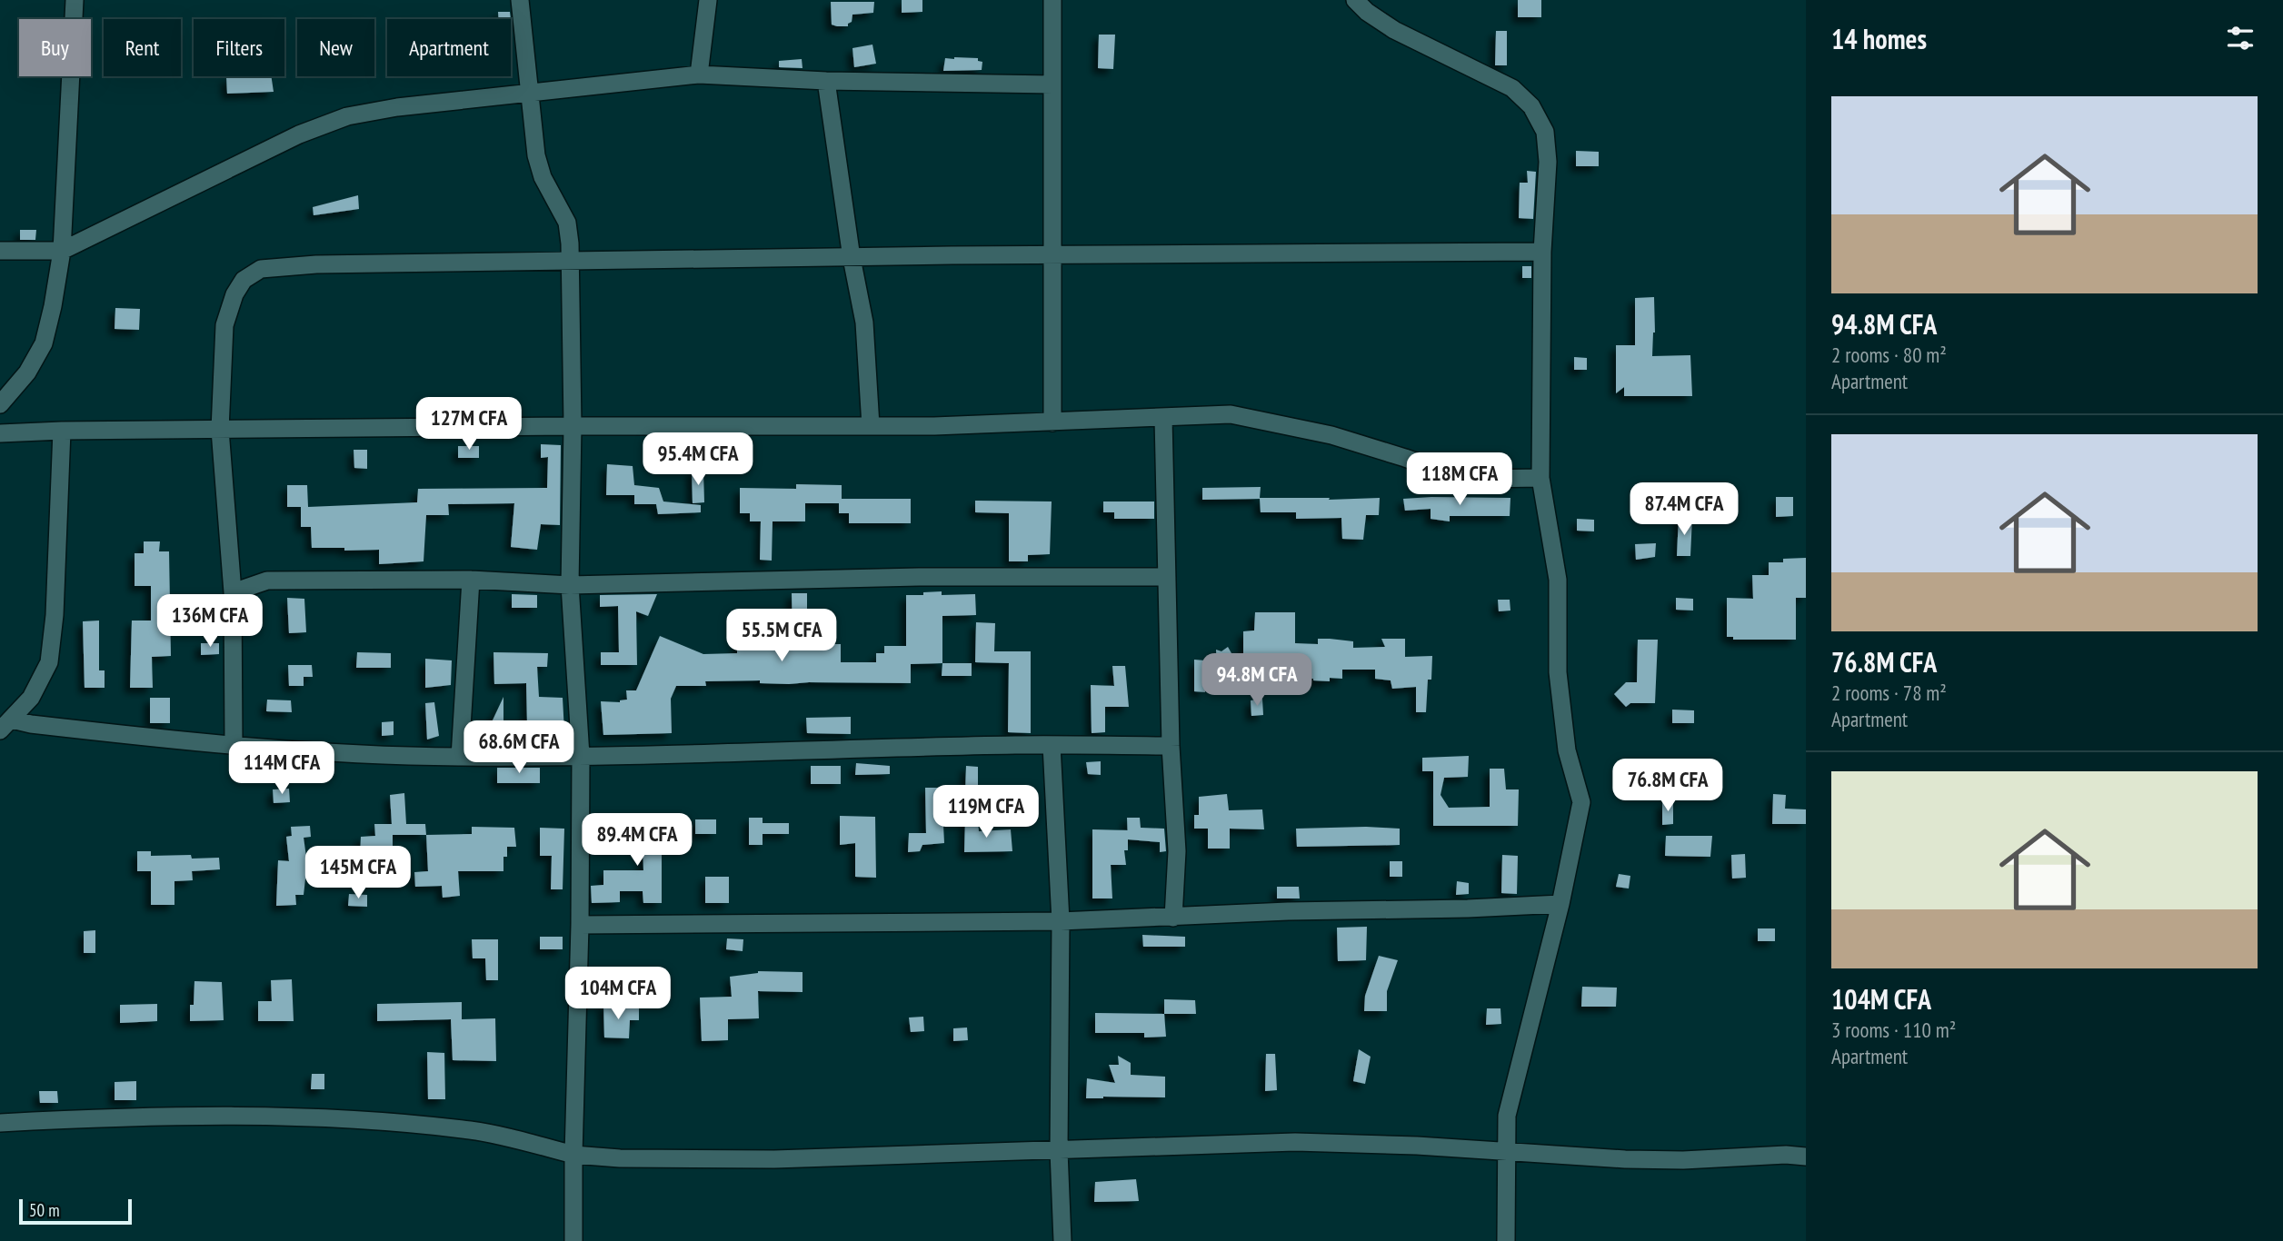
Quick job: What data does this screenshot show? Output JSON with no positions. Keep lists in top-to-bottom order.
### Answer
{
  "scale_bar": "50 m",
  "page": {
    "heading": "14 homes",
    "chip": [
      "Buy",
      "Rent",
      "Filters",
      "New",
      "Apartment"
    ],
    "list": [
      {
        "name": "94.8M CFA",
        "note": "2 rooms · 80 m² · Apartment"
      },
      {
        "name": "76.8M CFA",
        "note": "2 rooms · 78 m² · Apartment"
      },
      {
        "name": "104M CFA",
        "note": "3 rooms · 110 m² · Apartment"
      }
    ],
    "price": [
      "127M CFA",
      "95.4M CFA",
      "118M CFA",
      "87.4M CFA",
      "136M CFA",
      "55.5M CFA",
      "94.8M CFA",
      "68.6M CFA",
      "114M CFA",
      "76.8M CFA",
      "119M CFA",
      "89.4M CFA",
      "145M CFA",
      "104M CFA"
    ],
    "scale": "50 m"
  }
}
